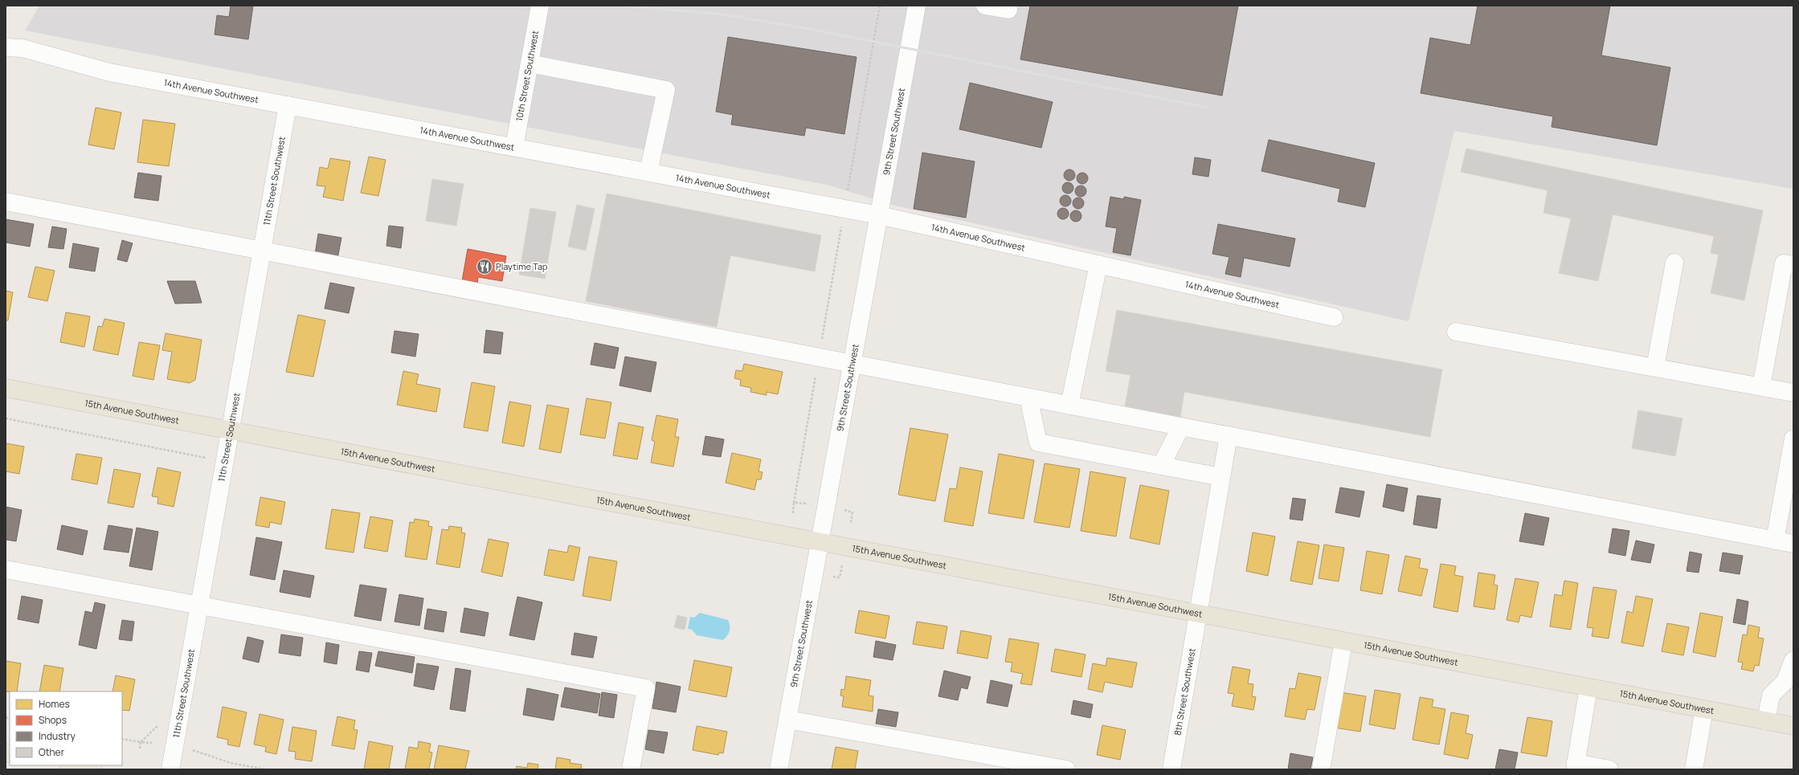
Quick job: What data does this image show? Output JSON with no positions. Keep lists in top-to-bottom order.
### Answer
{
  "streets": {
    "main road": ["15th Avenue Southwest"],
    "street": [
      "10th Street Southwest",
      "14th Avenue Southwest",
      "9th Street Southwest",
      "11th Street Southwest",
      "8th Street Southwest"
    ]
  },
  "crossings": [
    ["10th Street Southwest", "14th Avenue Southwest"],
    ["14th Avenue Southwest", "9th Street Southwest"],
    ["14th Avenue Southwest", "11th Street Southwest"],
    ["9th Street Southwest", "15th Avenue Southwest"],
    ["11th Street Southwest", "15th Avenue Southwest"],
    ["15th Avenue Southwest", "8th Street Southwest"]
  ],
  "places": {
    "restaurant": ["Playtime Tap"]
  },
  "legend": [
    "Homes",
    "Shops",
    "Industry",
    "Other"
  ]
}
